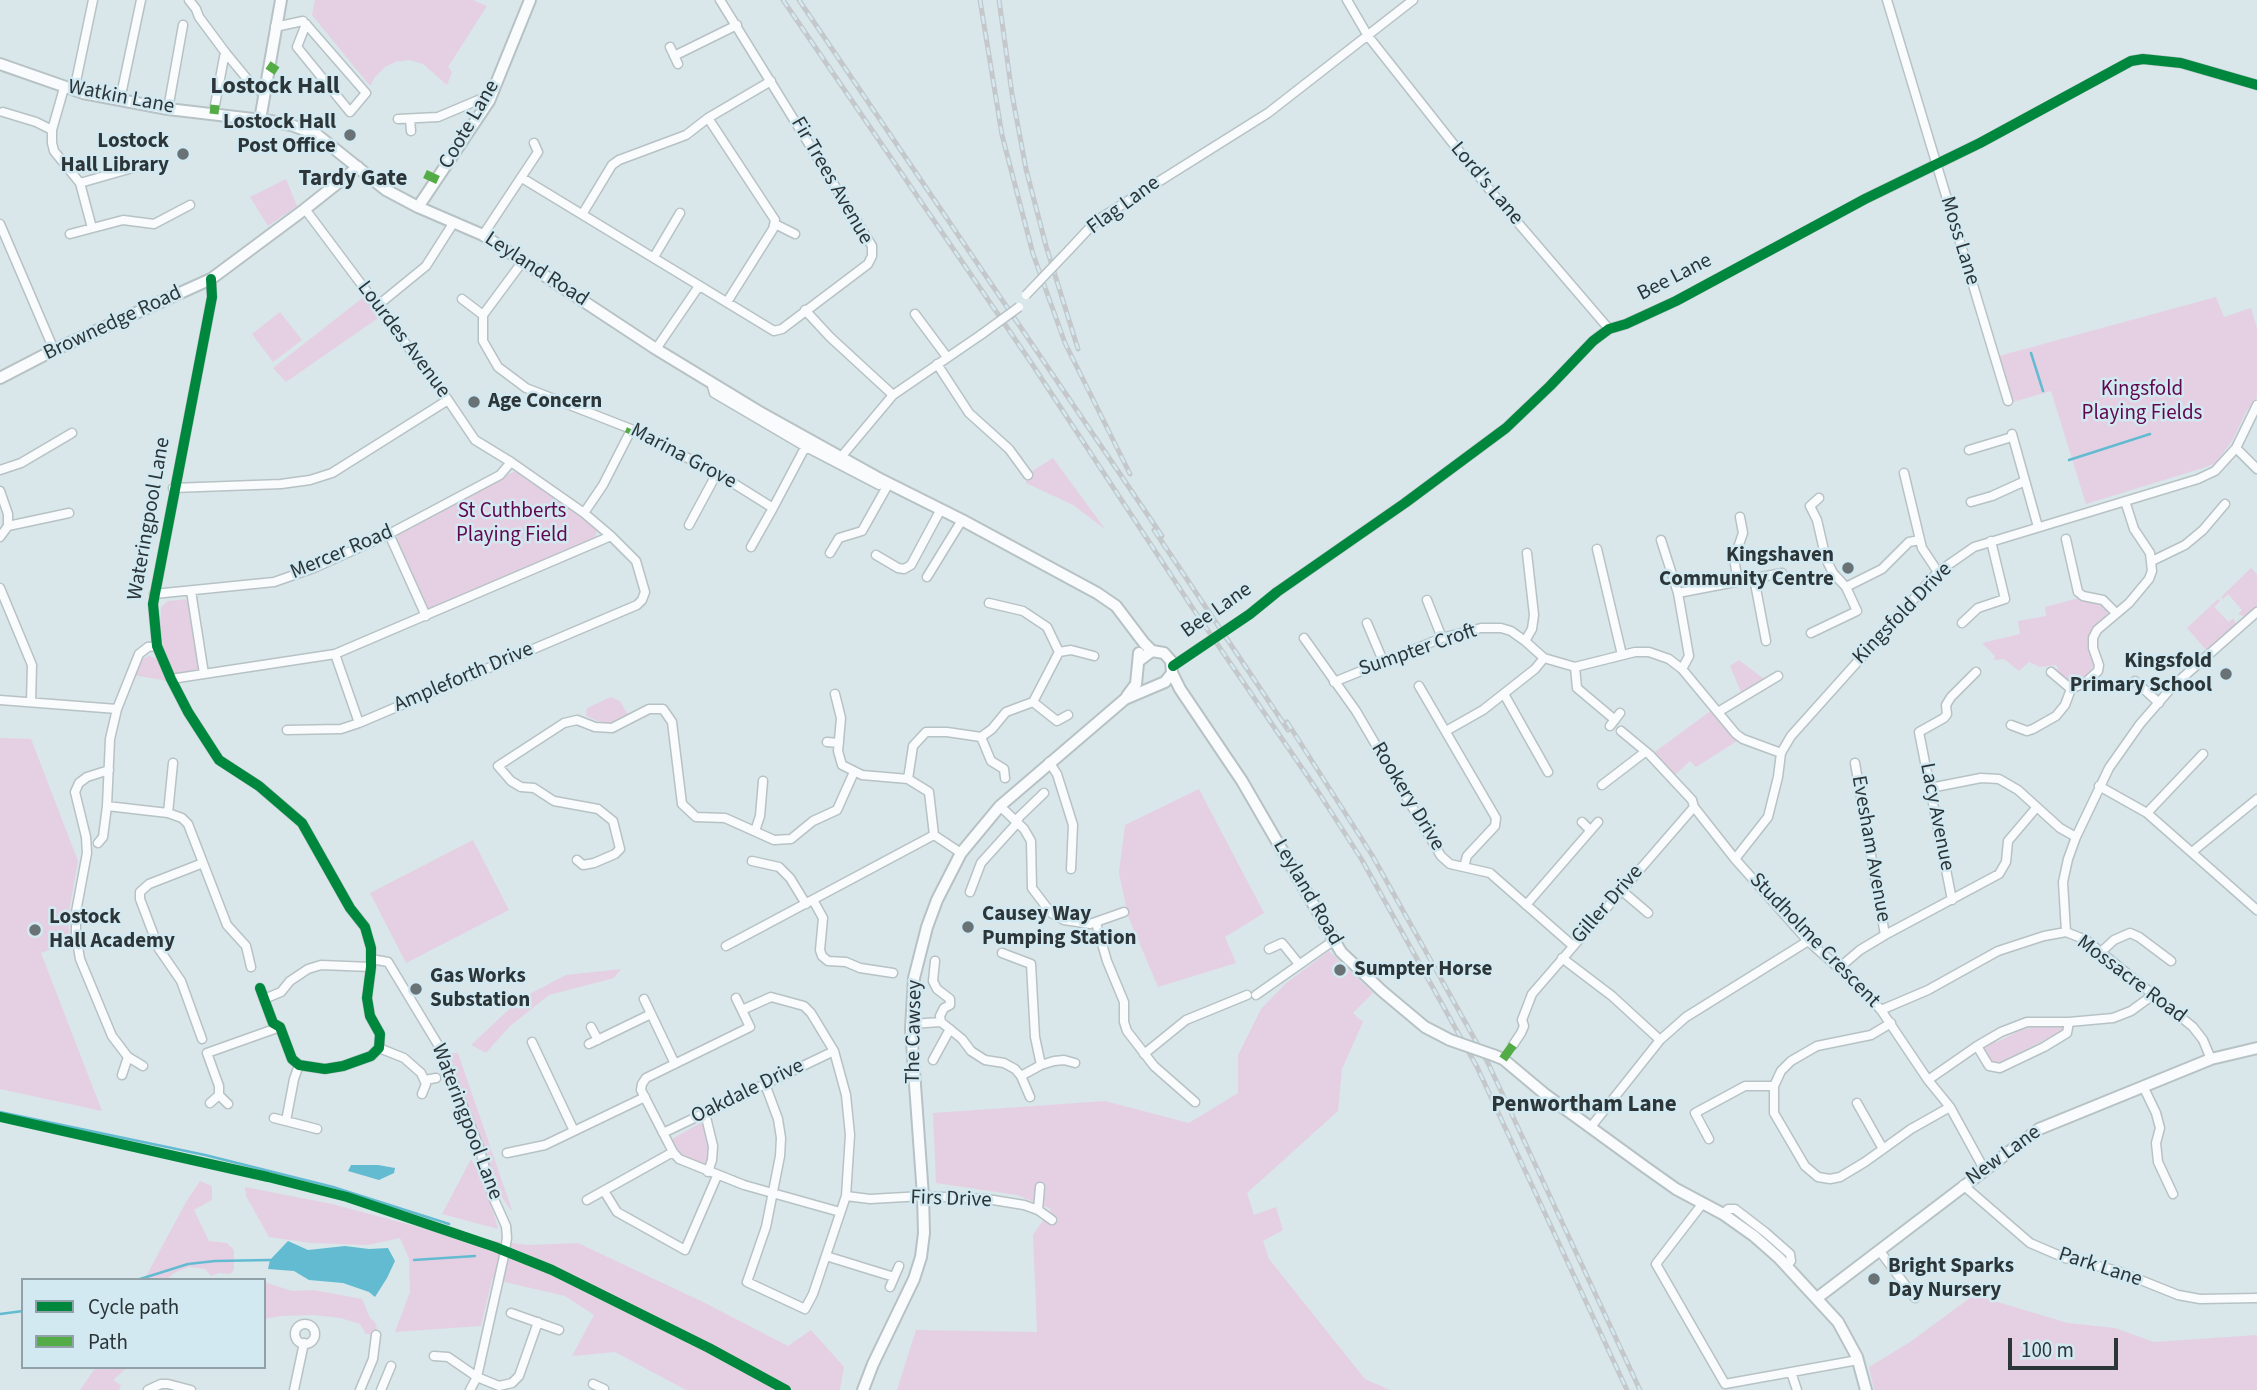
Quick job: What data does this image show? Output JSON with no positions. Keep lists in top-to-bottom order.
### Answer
{
  "streets": {
    "main road": [
      "Watkin Lane",
      "Coote Lane",
      "Leyland Road",
      "Brownedge Road",
      "The Cawsey",
      "New Lane"
    ],
    "street": [
      "Fir Trees Avenue",
      "Lord's Lane",
      "Flag Lane",
      "Moss Lane",
      "Bee Lane",
      "Lourdes Avenue",
      "Marina Grove",
      "Wateringpool Lane",
      "Mercer Road",
      "Kingsfold Drive",
      "Sumpter Croft",
      "Ampleforth Drive",
      "Rookery Drive",
      "Lacy Avenue",
      "Evesham Avenue",
      "Giller Drive",
      "Studholme Crescent",
      "Mossacre Road",
      "Oakdale Drive",
      "Firs Drive",
      "Park Lane"
    ]
  },
  "crossings": [
    ["Watkin Lane", "Leyland Road"],
    ["Watkin Lane", "Brownedge Road"],
    ["Coote Lane", "Leyland Road"],
    ["Lord's Lane", "Flag Lane"],
    ["Lord's Lane", "Bee Lane"],
    ["Flag Lane", "Leyland Road"],
    ["Moss Lane", "Bee Lane"],
    ["Leyland Road", "Bee Lane"],
    ["Leyland Road", "Brownedge Road"],
    ["Leyland Road", "The Cawsey"],
    ["Leyland Road", "New Lane"],
    ["Bee Lane", "The Cawsey"],
    ["Brownedge Road", "Lourdes Avenue"],
    ["Brownedge Road", "Wateringpool Lane"],
    ["Lourdes Avenue", "Mercer Road"],
    ["Lourdes Avenue", "Ampleforth Drive"],
    ["Wateringpool Lane", "Mercer Road"],
    ["Kingsfold Drive", "Studholme Crescent"],
    ["Sumpter Croft", "Rookery Drive"],
    ["Rookery Drive", "Giller Drive"],
    ["Giller Drive", "Studholme Crescent"],
    ["Studholme Crescent", "Mossacre Road"],
    ["Studholme Crescent", "New Lane"],
    ["Mossacre Road", "New Lane"],
    ["The Cawsey", "Firs Drive"],
    ["New Lane", "Park Lane"]
  ],
  "districts": ["Lostock Hall", "Tardy Gate", "Penwortham Lane"],
  "parks": ["Kingsfold Playing Fields", "St Cuthberts Playing Field"],
  "places": [
    "Lostock Hall Post Office",
    "Lostock Hall Library",
    "Age Concern",
    "Kingshaven Community Centre",
    "Kingsfold Primary School",
    "Causey Way Pumping Station",
    "Lostock Hall Academy",
    "Sumpter Horse",
    "Gas Works Substation",
    "Bright Sparks Day Nursery"
  ],
  "legend": ["Cycle path", "Path"],
  "scale_bar": "100 m"
}
